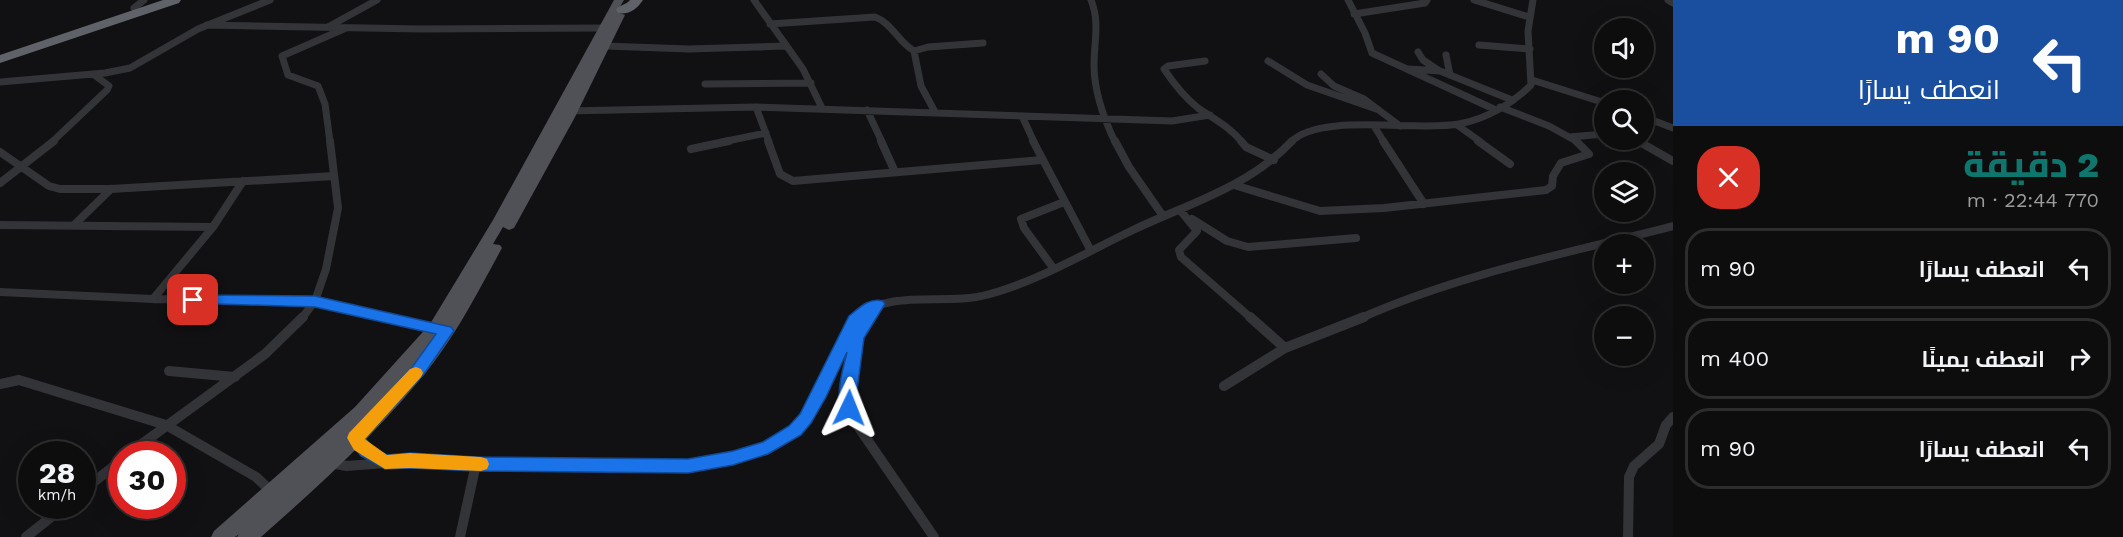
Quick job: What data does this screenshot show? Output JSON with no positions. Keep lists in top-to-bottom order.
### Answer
{
  "page": {
    "turn": ["90 m", "انعطف يسارًا"],
    "map_buttons": ["+", "−"],
    "heading": ["2 دقيقة", "770 m · 22:44"],
    "list": [
      {
        "name": "انعطف يسارًا",
        "value": "90 m"
      },
      {
        "name": "انعطف يمينًا",
        "value": "400 m"
      },
      {
        "name": "انعطف يسارًا",
        "value": "90 m"
      }
    ],
    "speed": "28 km/h",
    "limit": "30"
  }
}
